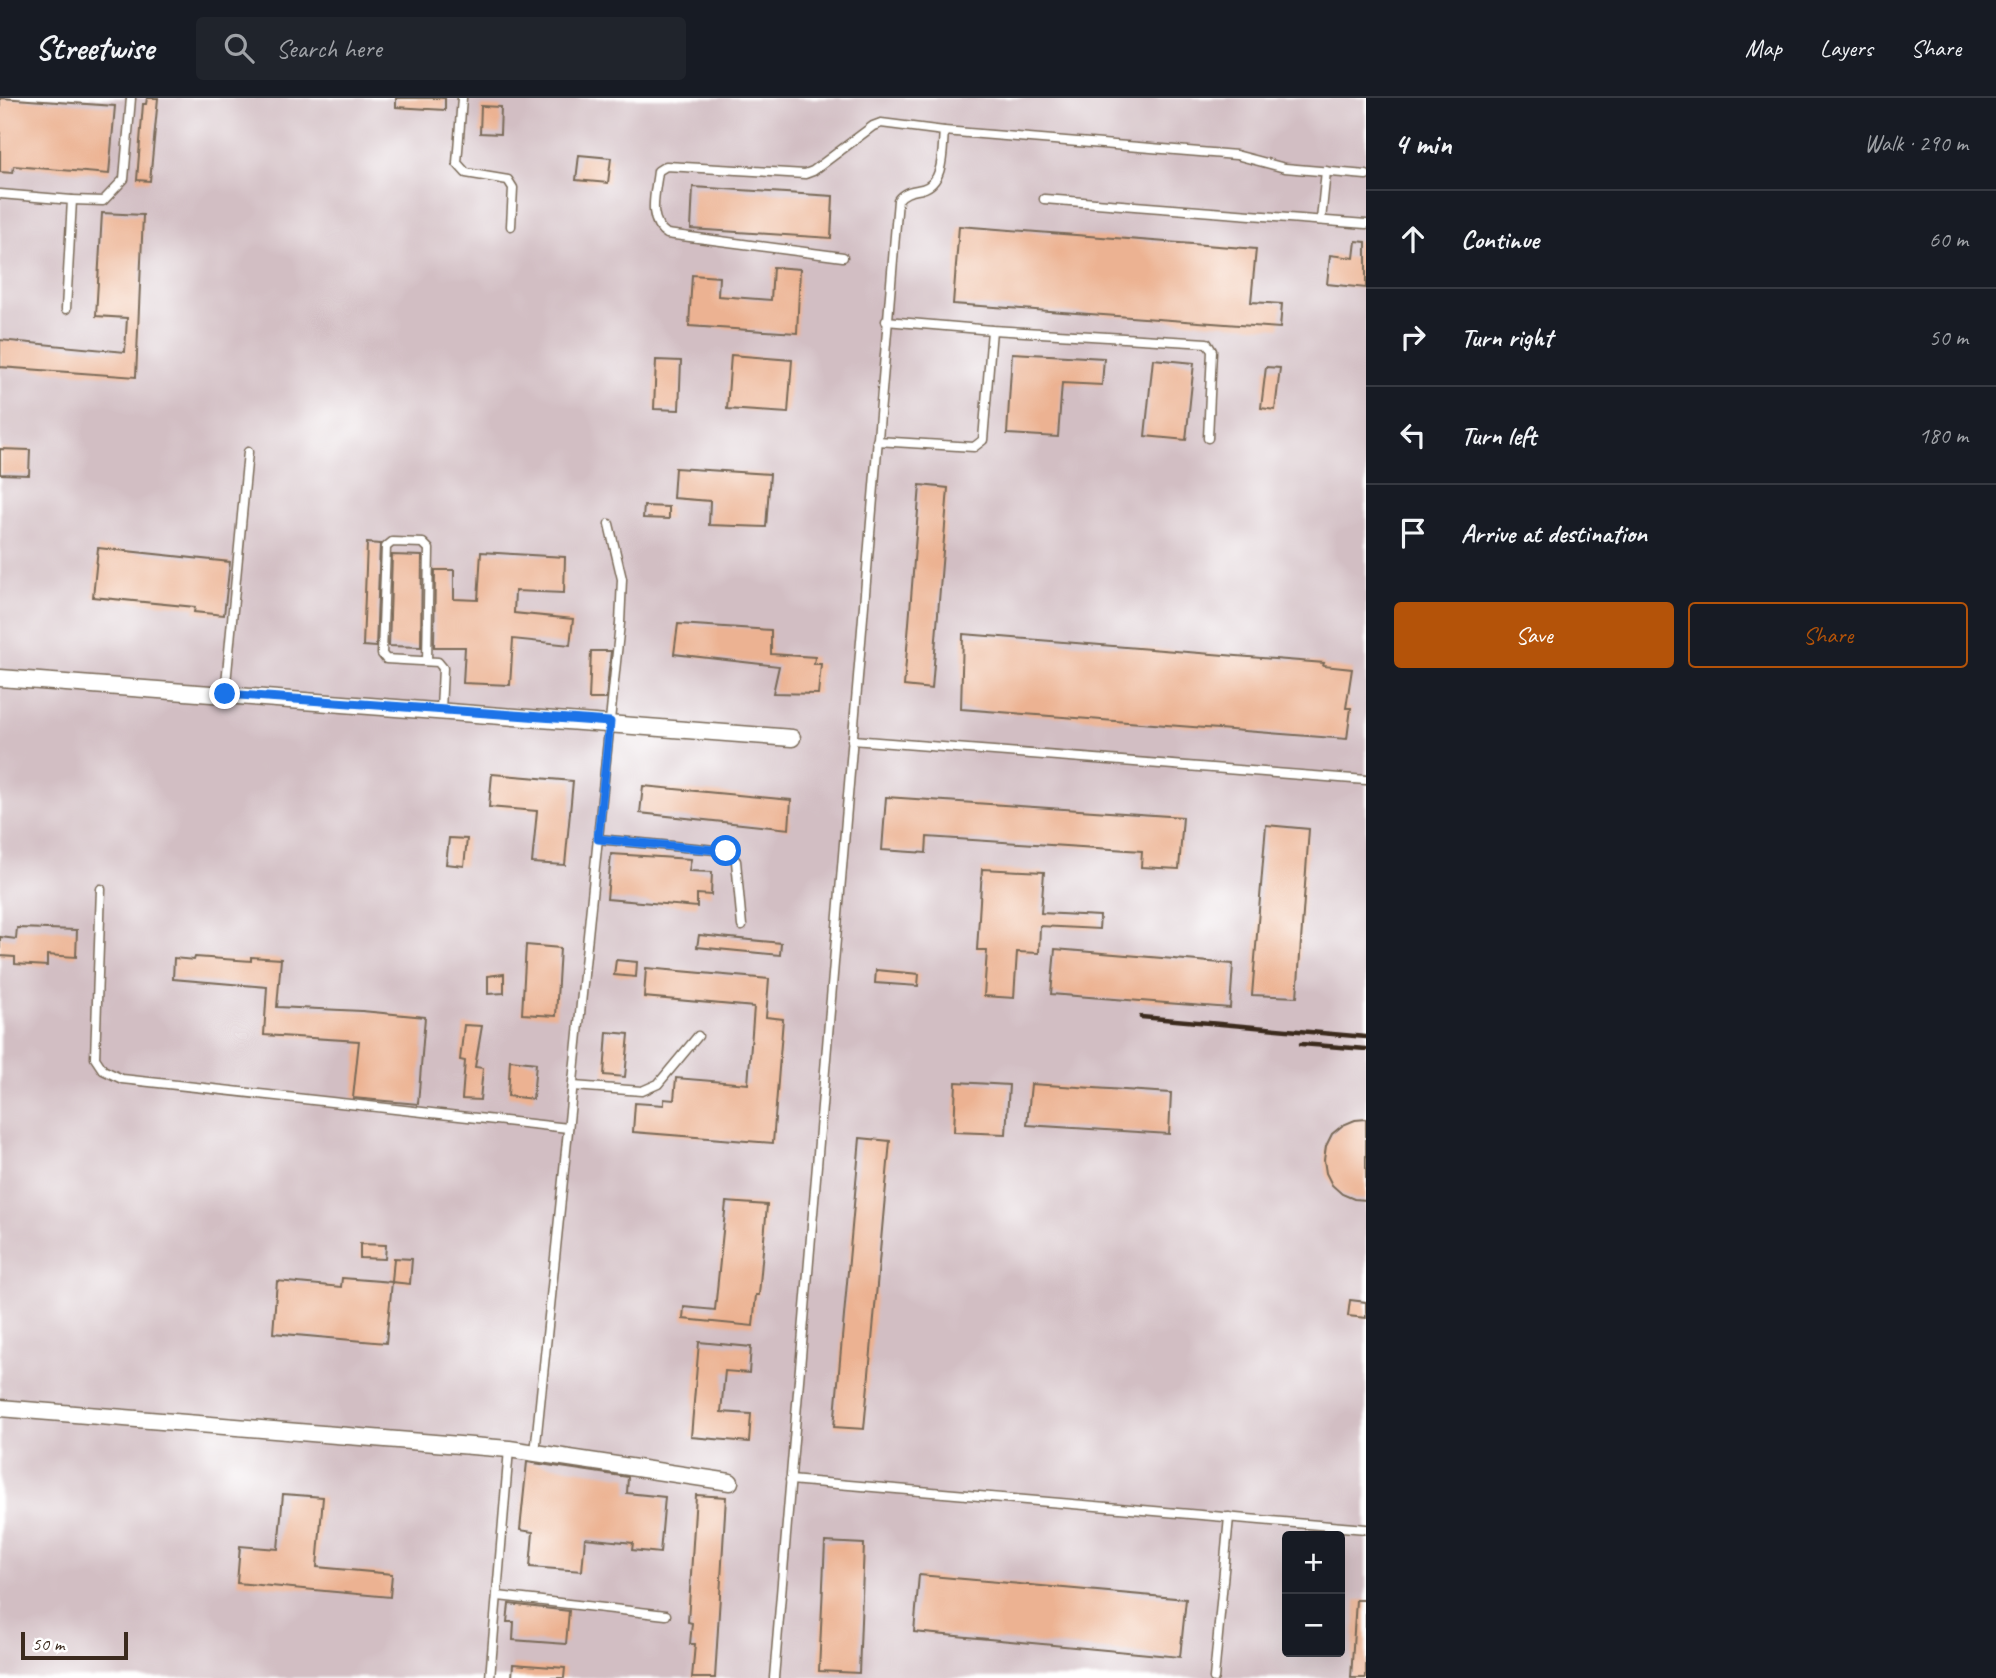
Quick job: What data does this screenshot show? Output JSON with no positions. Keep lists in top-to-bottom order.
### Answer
{
  "scale_bar": "50 m",
  "page": {
    "header": "Streetwise",
    "search": "Search here",
    "nav": ["Map", "Layers", "Share"],
    "heading": ["4 min", "Walk · 290 m"],
    "list": [
      ["Continue", "60 m"],
      ["Turn right", "50 m"],
      ["Turn left", "180 m"],
      "Arrive at destination"
    ],
    "buttons": ["Save", "Share"],
    "map_buttons": ["+", "−"],
    "scale": "50 m"
  }
}
